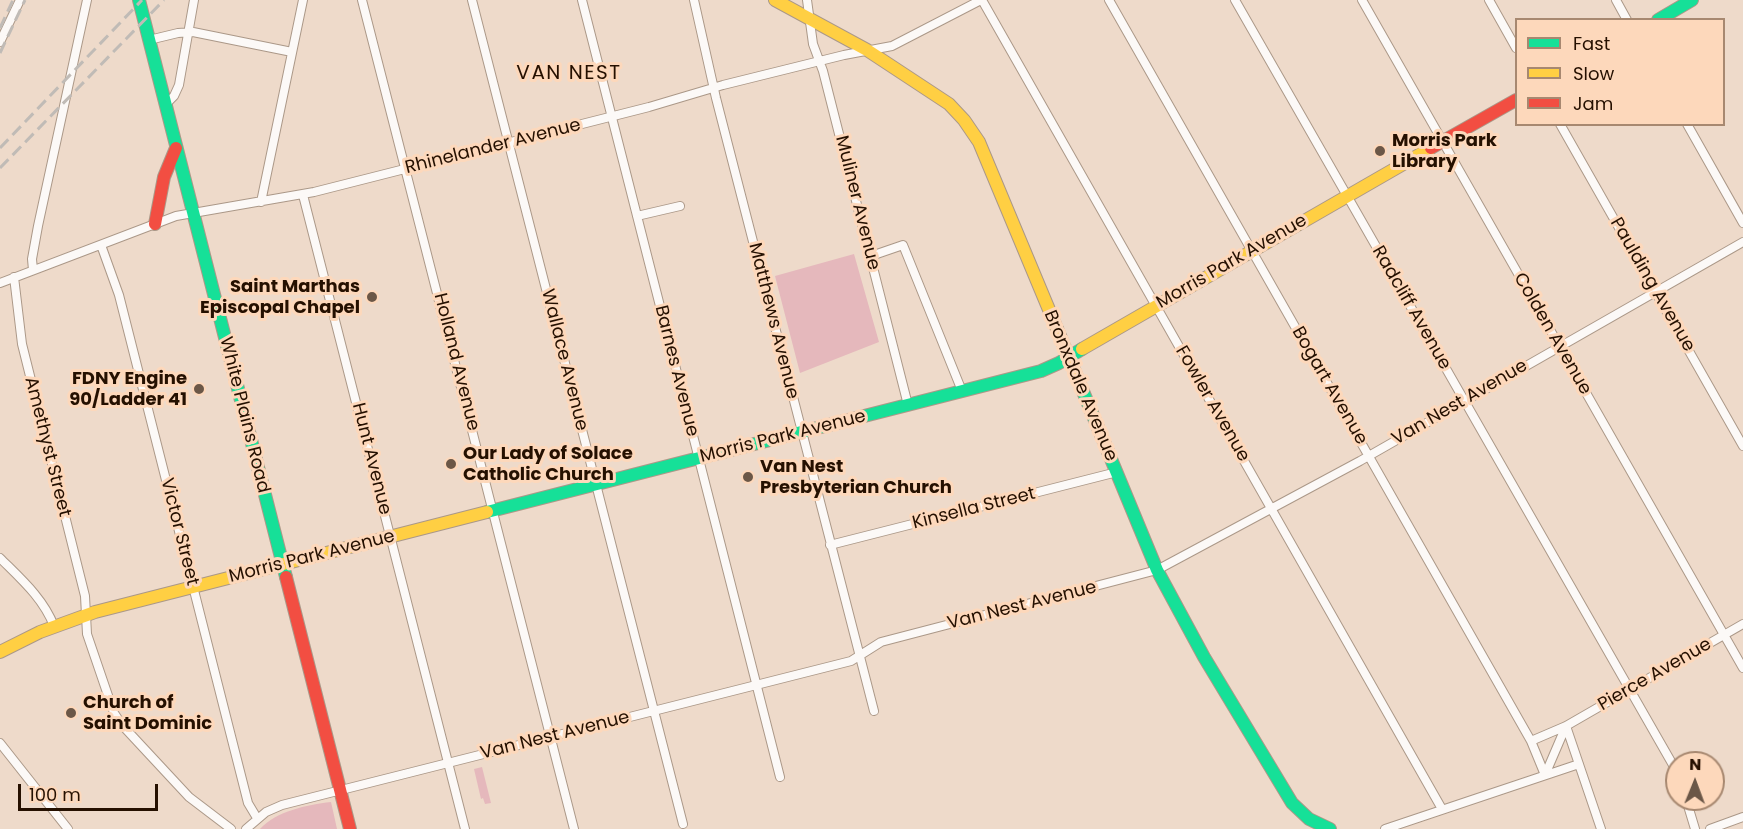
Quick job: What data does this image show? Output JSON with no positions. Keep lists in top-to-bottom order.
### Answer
{
  "streets": {
    "main road": ["Morris Park Avenue", "Bronxdale Avenue", "White Plains Road"],
    "street": [
      "Rhinelander Avenue",
      "Muliner Avenue",
      "Paulding Avenue",
      "Radcliff Avenue",
      "Matthews Avenue",
      "Colden Avenue",
      "Wallace Avenue",
      "Holland Avenue",
      "Barnes Avenue",
      "Bogart Avenue",
      "Van Nest Avenue",
      "Fowler Avenue",
      "Amethyst Street",
      "Hunt Avenue",
      "Kinsella Street",
      "Victor Street",
      "Pierce Avenue"
    ]
  },
  "crossings": [
    ["Rhinelander Avenue", "Muliner Avenue"],
    ["Rhinelander Avenue", "Matthews Avenue"],
    ["Rhinelander Avenue", "Wallace Avenue"],
    ["Rhinelander Avenue", "Holland Avenue"],
    ["Rhinelander Avenue", "Barnes Avenue"],
    ["Rhinelander Avenue", "Bronxdale Avenue"],
    ["Rhinelander Avenue", "Fowler Avenue"],
    ["Rhinelander Avenue", "White Plains Road"],
    ["Rhinelander Avenue", "Amethyst Street"],
    ["Rhinelander Avenue", "Hunt Avenue"],
    ["Rhinelander Avenue", "Victor Street"],
    ["Muliner Avenue", "Morris Park Avenue"],
    ["Muliner Avenue", "Bronxdale Avenue"],
    ["Morris Park Avenue", "Radcliff Avenue"],
    ["Morris Park Avenue", "Matthews Avenue"],
    ["Morris Park Avenue", "Colden Avenue"],
    ["Morris Park Avenue", "Wallace Avenue"],
    ["Morris Park Avenue", "Holland Avenue"],
    ["Morris Park Avenue", "Barnes Avenue"],
    ["Morris Park Avenue", "Bronxdale Avenue"],
    ["Morris Park Avenue", "Bogart Avenue"],
    ["Morris Park Avenue", "Fowler Avenue"],
    ["Morris Park Avenue", "White Plains Road"],
    ["Morris Park Avenue", "Amethyst Street"],
    ["Morris Park Avenue", "Hunt Avenue"],
    ["Morris Park Avenue", "Victor Street"],
    ["Paulding Avenue", "Van Nest Avenue"],
    ["Radcliff Avenue", "Van Nest Avenue"],
    ["Radcliff Avenue", "Pierce Avenue"],
    ["Matthews Avenue", "Van Nest Avenue"],
    ["Matthews Avenue", "Kinsella Street"],
    ["Colden Avenue", "Van Nest Avenue"],
    ["Colden Avenue", "Pierce Avenue"],
    ["Wallace Avenue", "Van Nest Avenue"],
    ["Holland Avenue", "Van Nest Avenue"],
    ["Barnes Avenue", "Van Nest Avenue"],
    ["Bronxdale Avenue", "Van Nest Avenue"],
    ["Bronxdale Avenue", "Kinsella Street"],
    ["Bogart Avenue", "Van Nest Avenue"],
    ["Bogart Avenue", "Pierce Avenue"],
    ["Van Nest Avenue", "Fowler Avenue"],
    ["Van Nest Avenue", "White Plains Road"],
    ["Van Nest Avenue", "Hunt Avenue"],
    ["Van Nest Avenue", "Victor Street"]
  ],
  "districts": ["VAN NEST"],
  "places": [
    "Morris Park Library",
    "Saint Marthas Episcopal Chapel",
    "FDNY Engine 90/Ladder 41",
    "Our Lady of Solace Catholic Church",
    "Van Nest Presbyterian Church",
    "Church of Saint Dominic"
  ],
  "legend": ["Fast", "Slow", "Jam"],
  "scale_bar": "100 m",
  "north": "top"
}
